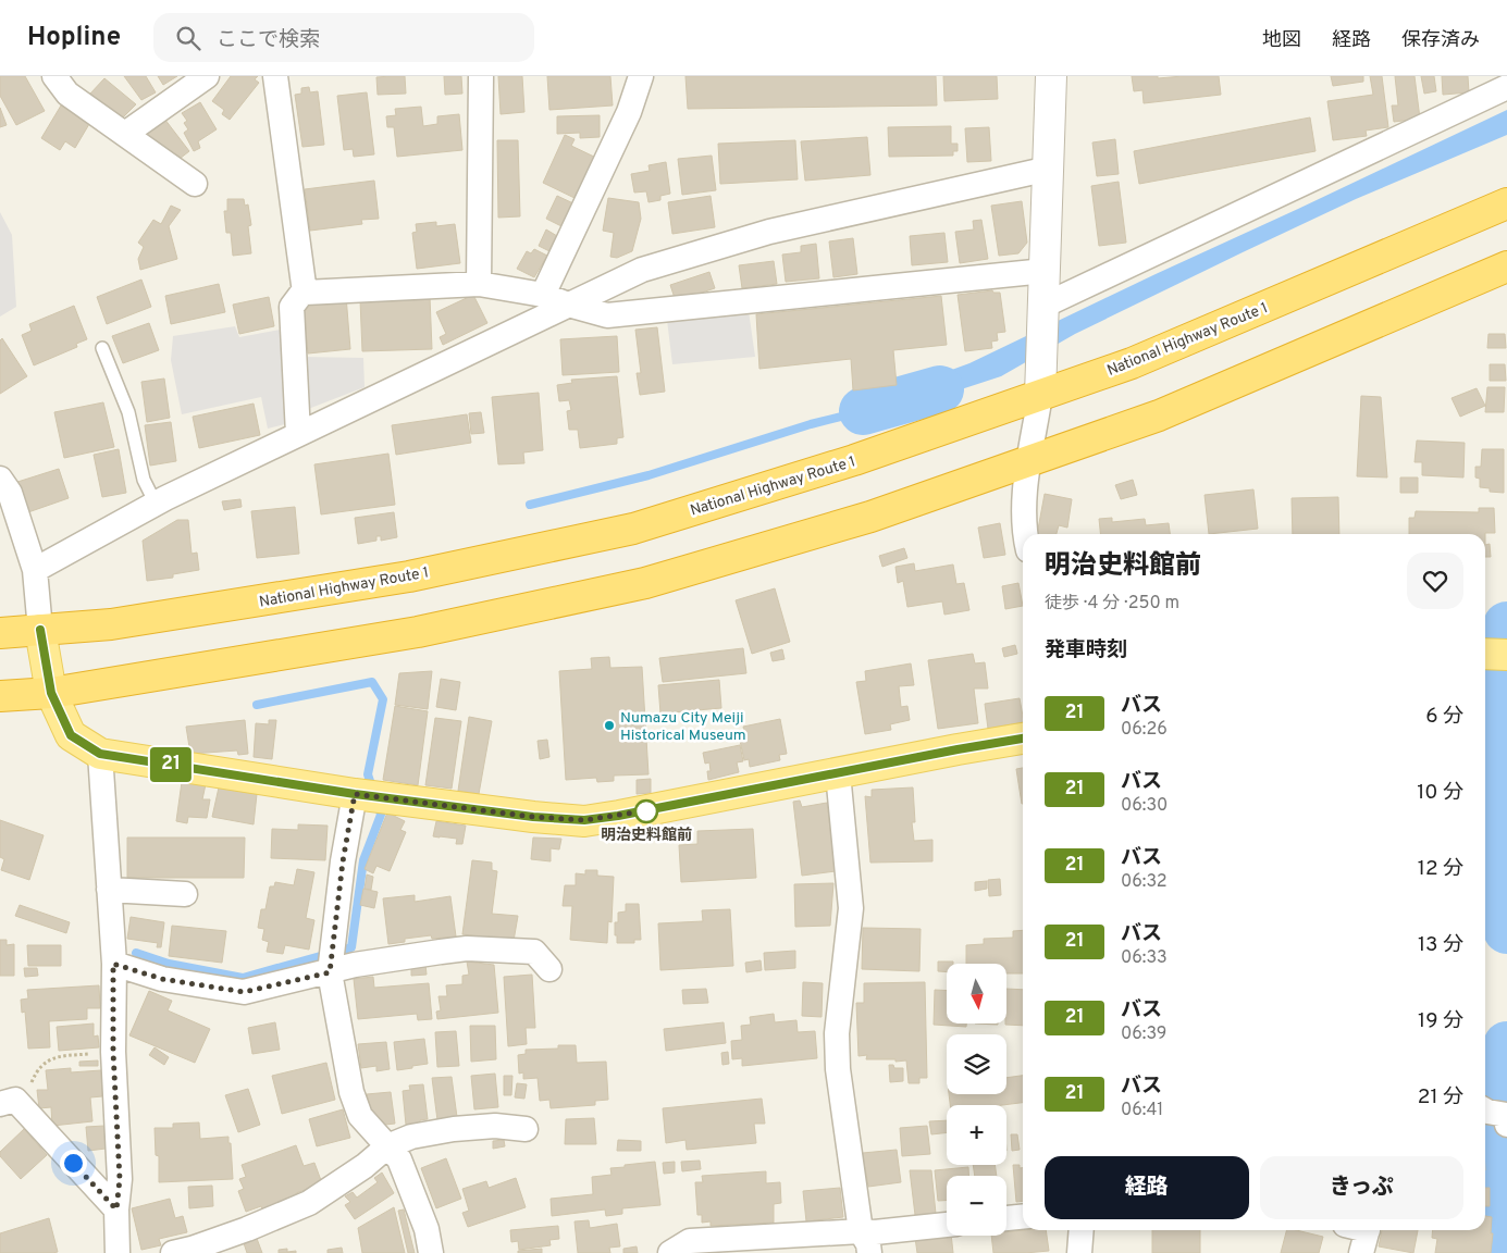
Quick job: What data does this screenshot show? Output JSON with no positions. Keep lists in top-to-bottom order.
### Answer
{
  "streets": {
    "highway": ["National Highway Route 1"]
  },
  "places": ["Numazu City Meiji Historical Museum", "明治史料館前"],
  "lines": ["bus line 21"],
  "north": "bottom",
  "page": {
    "header": "Hopline",
    "search": "ここで検索",
    "nav": ["地図", "経路", "保存済み"],
    "on_map": "21",
    "heading": [
      ["明治史料館前", "徒歩 · 4 分 · 250 m"],
      "発車時刻"
    ],
    "list": [
      {
        "mark": "21",
        "name": "バス",
        "note": "06:26",
        "value": "6 分"
      },
      {
        "mark": "21",
        "name": "バス",
        "note": "06:30",
        "value": "10 分"
      },
      {
        "mark": "21",
        "name": "バス",
        "note": "06:32",
        "value": "12 分"
      },
      {
        "mark": "21",
        "name": "バス",
        "note": "06:33",
        "value": "13 分"
      },
      {
        "mark": "21",
        "name": "バス",
        "note": "06:39",
        "value": "19 分"
      },
      {
        "mark": "21",
        "name": "バス",
        "note": "06:41",
        "value": "21 分"
      }
    ],
    "map_buttons": ["+", "−"],
    "buttons": ["経路", "きっぷ"]
  }
}
